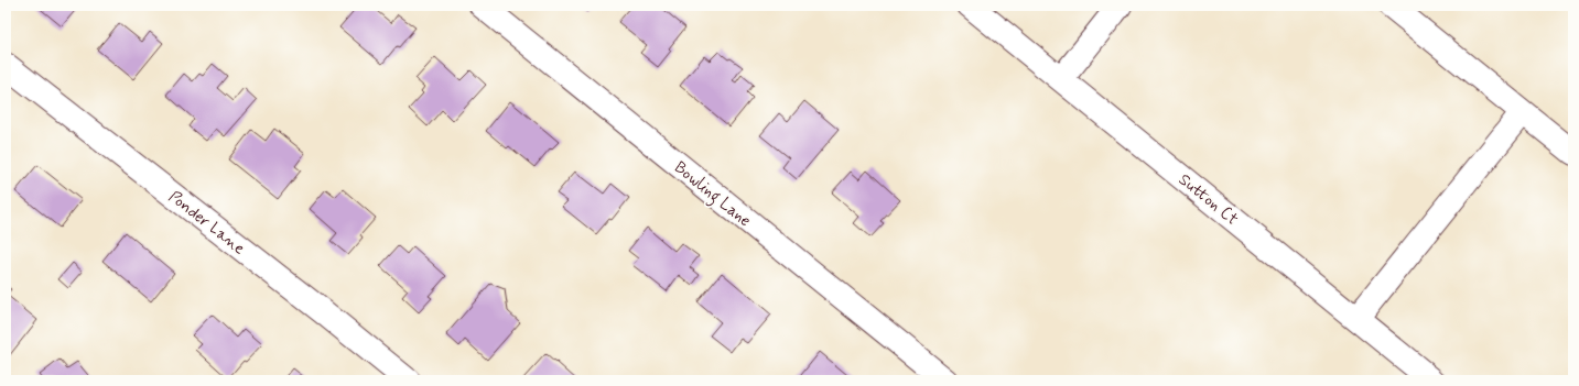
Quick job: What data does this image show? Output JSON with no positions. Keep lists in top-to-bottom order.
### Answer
{
  "streets": {
    "street": ["Bowling Lane", "Sutton Ct", "Ponder Lane"]
  }
}
